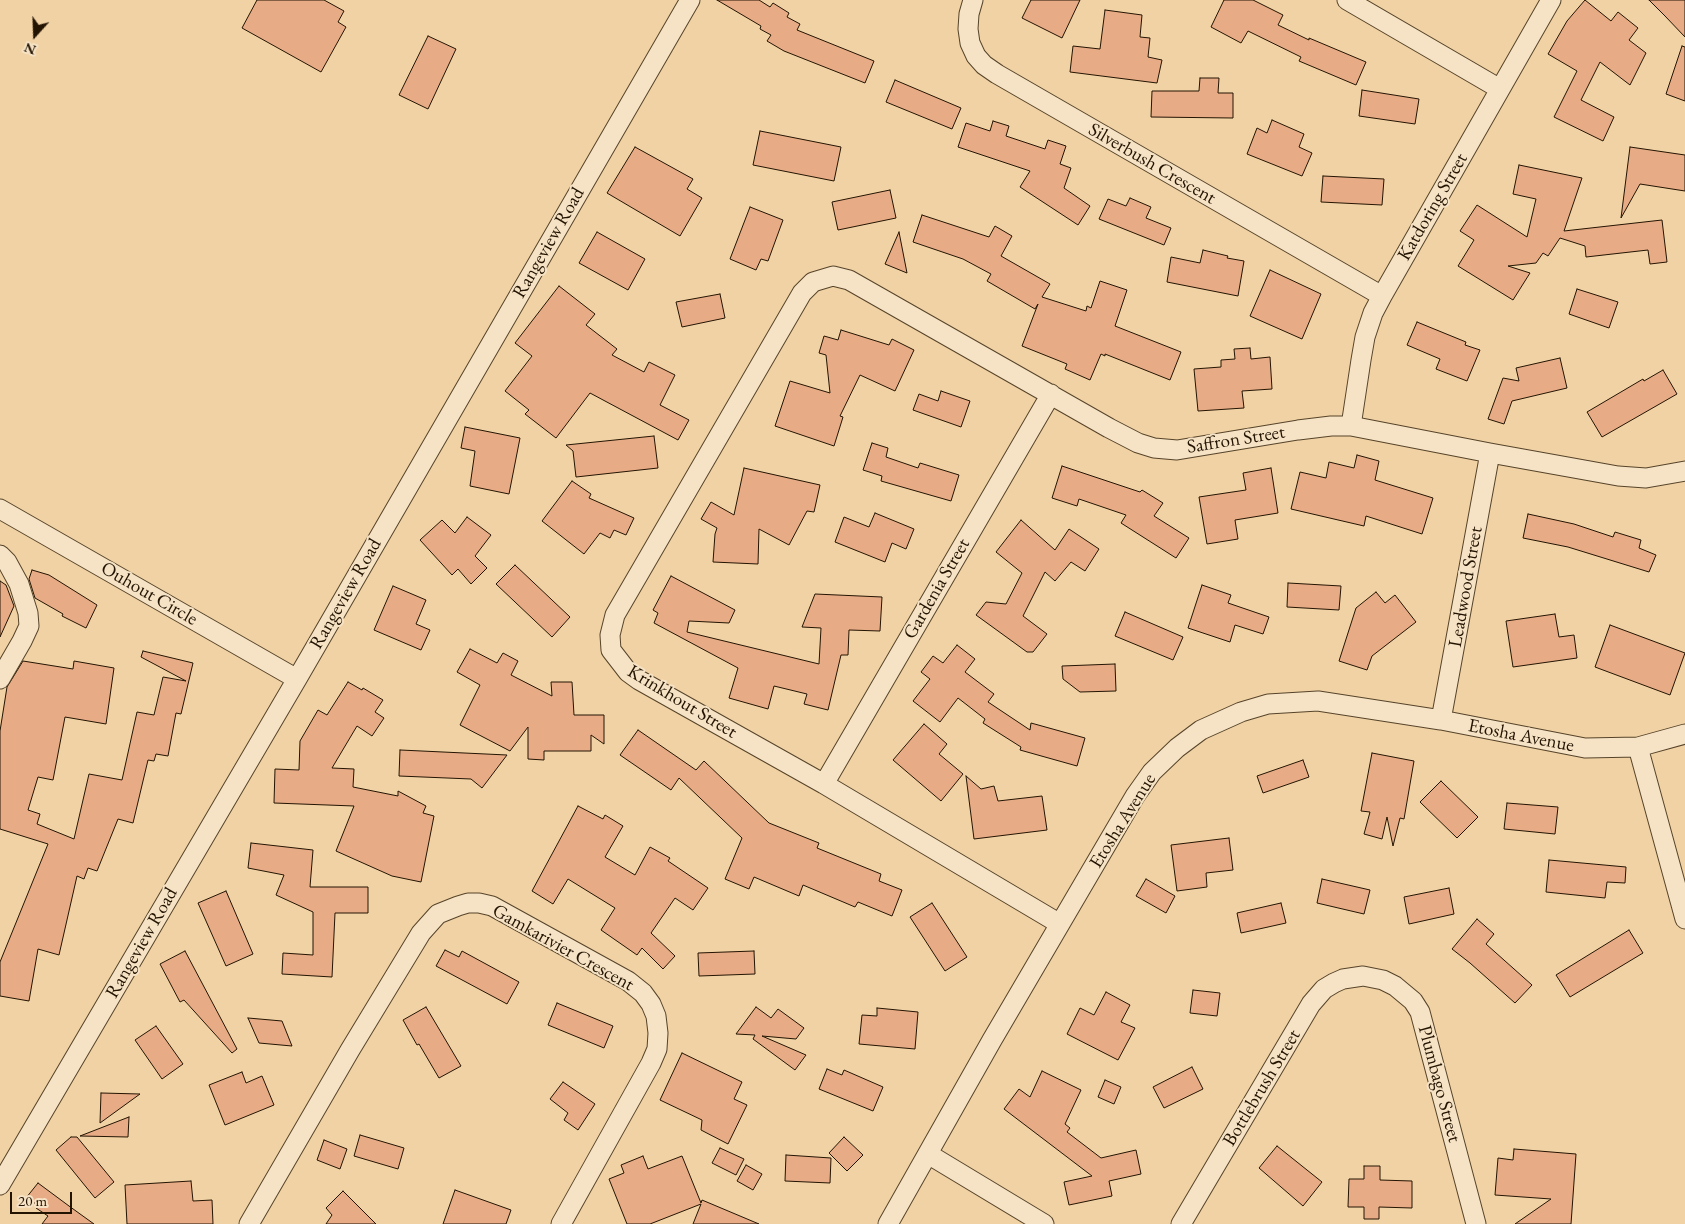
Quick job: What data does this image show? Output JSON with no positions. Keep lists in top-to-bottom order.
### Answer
{
  "streets": {
    "street": [
      "Silverbush Crescent",
      "Katdoring Street",
      "Rangeview Road",
      "Saffron Street",
      "Leadwood Street",
      "Gardenia Street",
      "Ouhout Circle",
      "Krinkhout Street",
      "Etosha Avenue",
      "Gamkarivier Crescent",
      "Plumbago Street",
      "Bottlebrush Street"
    ]
  },
  "crossings": [
    ["Silverbush Crescent", "Katdoring Street"],
    ["Katdoring Street", "Saffron Street"],
    ["Rangeview Road", "Ouhout Circle"],
    ["Saffron Street", "Leadwood Street"],
    ["Saffron Street", "Gardenia Street"],
    ["Saffron Street", "Krinkhout Street"],
    ["Leadwood Street", "Etosha Avenue"],
    ["Gardenia Street", "Krinkhout Street"],
    ["Krinkhout Street", "Etosha Avenue"],
    ["Plumbago Street", "Bottlebrush Street"]
  ],
  "scale_bar": "20 m",
  "north": "bottom"
}
